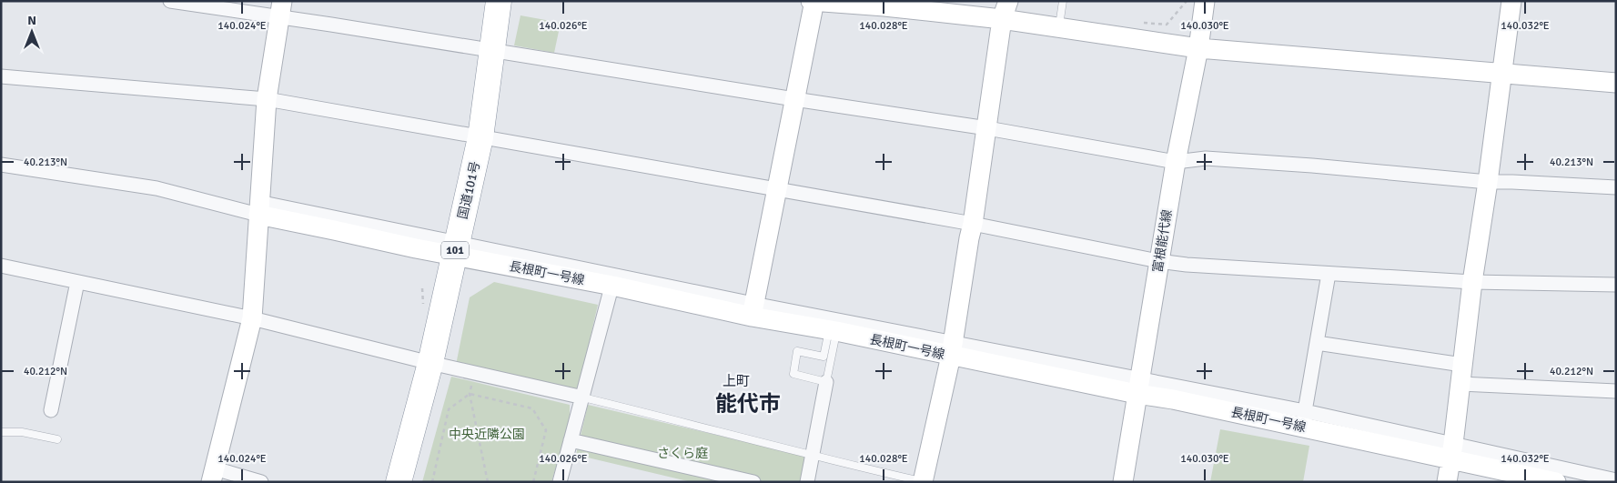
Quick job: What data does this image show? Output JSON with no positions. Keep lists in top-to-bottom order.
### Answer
{
  "streets": {
    "highway": ["国道101号", "101"],
    "street": ["富根能代線", "長根町一号線"]
  },
  "crossings": [
    ["国道101号", "長根町一号線"],
    ["富根能代線", "長根町一号線"]
  ],
  "districts": ["上町", "能代市"],
  "parks": ["中央近隣公園", "さくら庭"],
  "north": "top",
  "coordinates": [
    "140.024°E",
    "140.026°E",
    "140.028°E",
    "140.030°E",
    "140.032°E",
    "40.213°N",
    "40.212°N"
  ]
}
